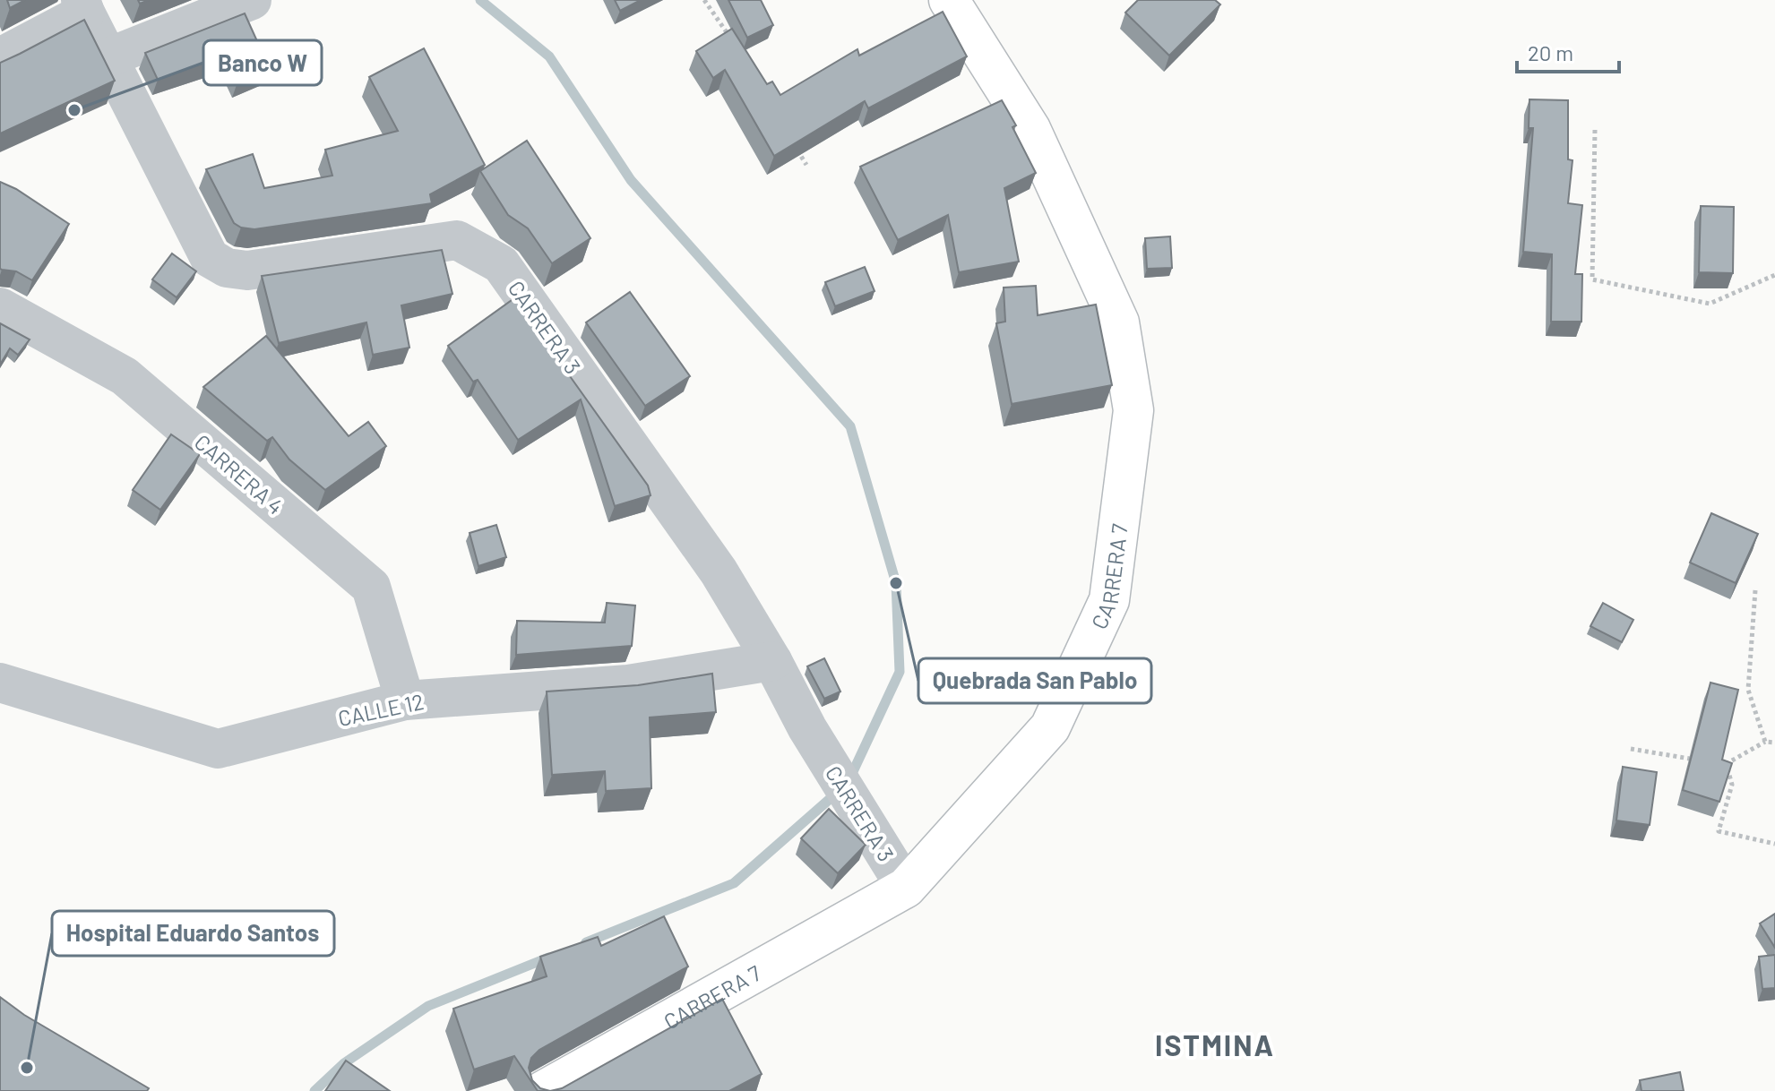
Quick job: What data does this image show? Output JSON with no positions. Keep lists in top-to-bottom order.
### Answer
{
  "streets": {
    "main road": ["CARRERA 7"],
    "street": ["CARRERA 3", "CARRERA 4", "CALLE 12"]
  },
  "crossings": [
    ["CARRERA 3", "CARRERA 7"],
    ["CARRERA 3", "CALLE 12"],
    ["CARRERA 4", "CALLE 12"]
  ],
  "districts": ["ISTMINA"],
  "places": ["Banco W", "Quebrada San Pablo", "Hospital Eduardo Santos"],
  "scale_bar": "20 m"
}
